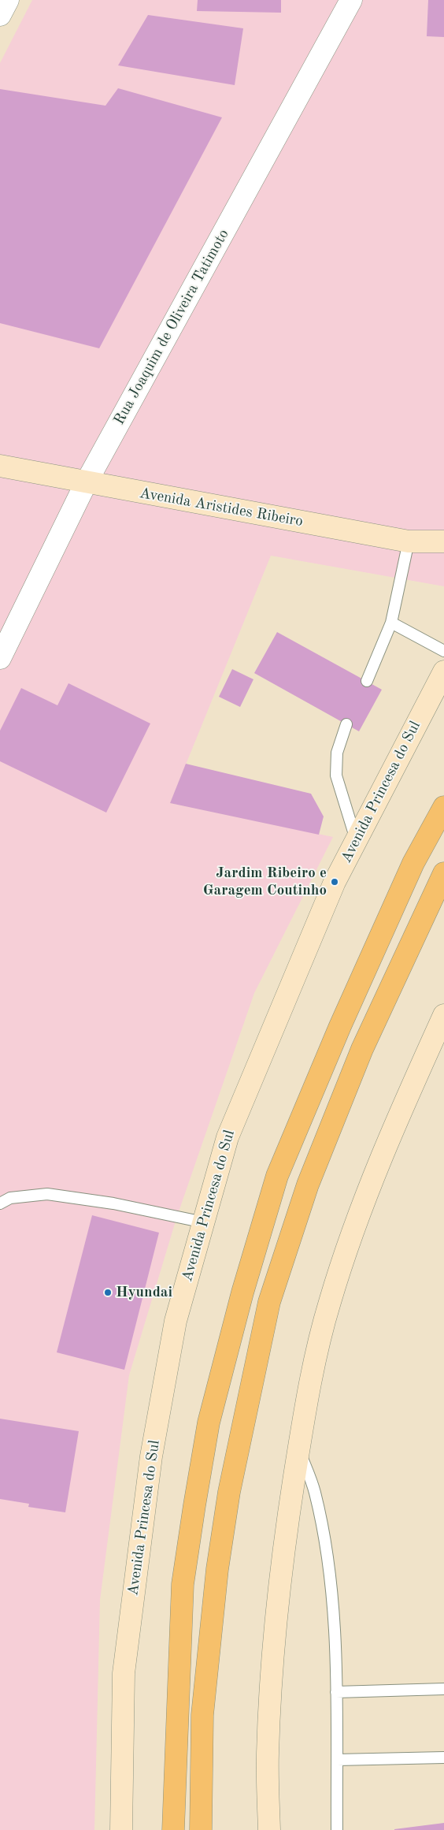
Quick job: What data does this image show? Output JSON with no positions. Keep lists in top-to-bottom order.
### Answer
{
  "streets": {
    "main road": ["Avenida Aristides Ribeiro", "Avenida Princesa do Sul"],
    "street": ["Rua Joaquim de Oliveira Tatimoto"]
  },
  "crossings": [
    ["Rua Joaquim de Oliveira Tatimoto", "Avenida Aristides Ribeiro"]
  ],
  "places": ["Jardim Ribeiro e Garagem Coutinho", "Hyundai"]
}
